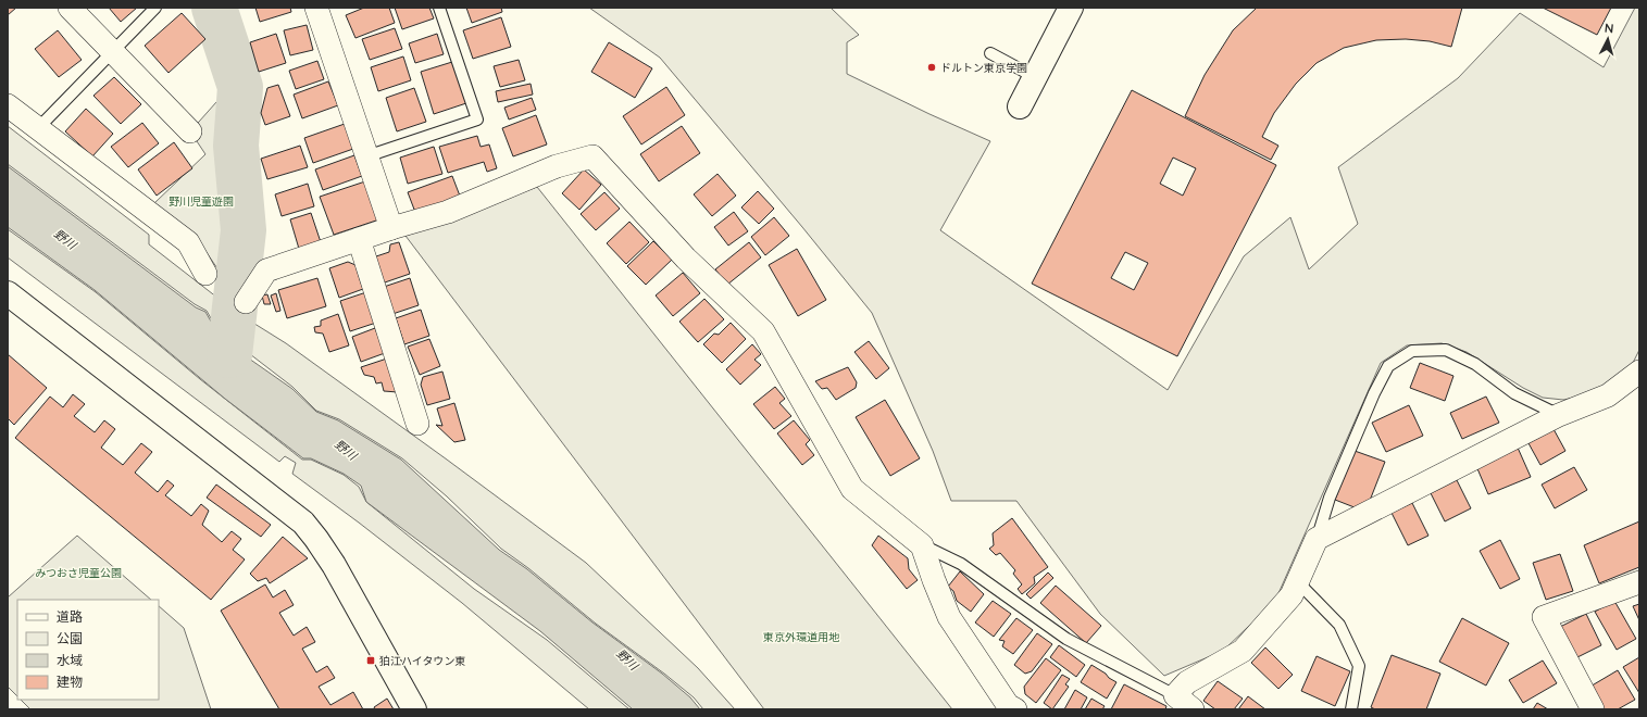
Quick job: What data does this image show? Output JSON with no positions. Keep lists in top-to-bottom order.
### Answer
{
  "water": ["野川"],
  "parks": ["野川児童遊園", "みつおさ児童公園", "東京外環道用地"],
  "places": {
    "other": ["ドルトン東京学園"],
    "transit": ["狛江ハイタウン東"]
  },
  "legend": [
    "道路",
    "公園",
    "水域",
    "建物"
  ],
  "north": "top"
}
